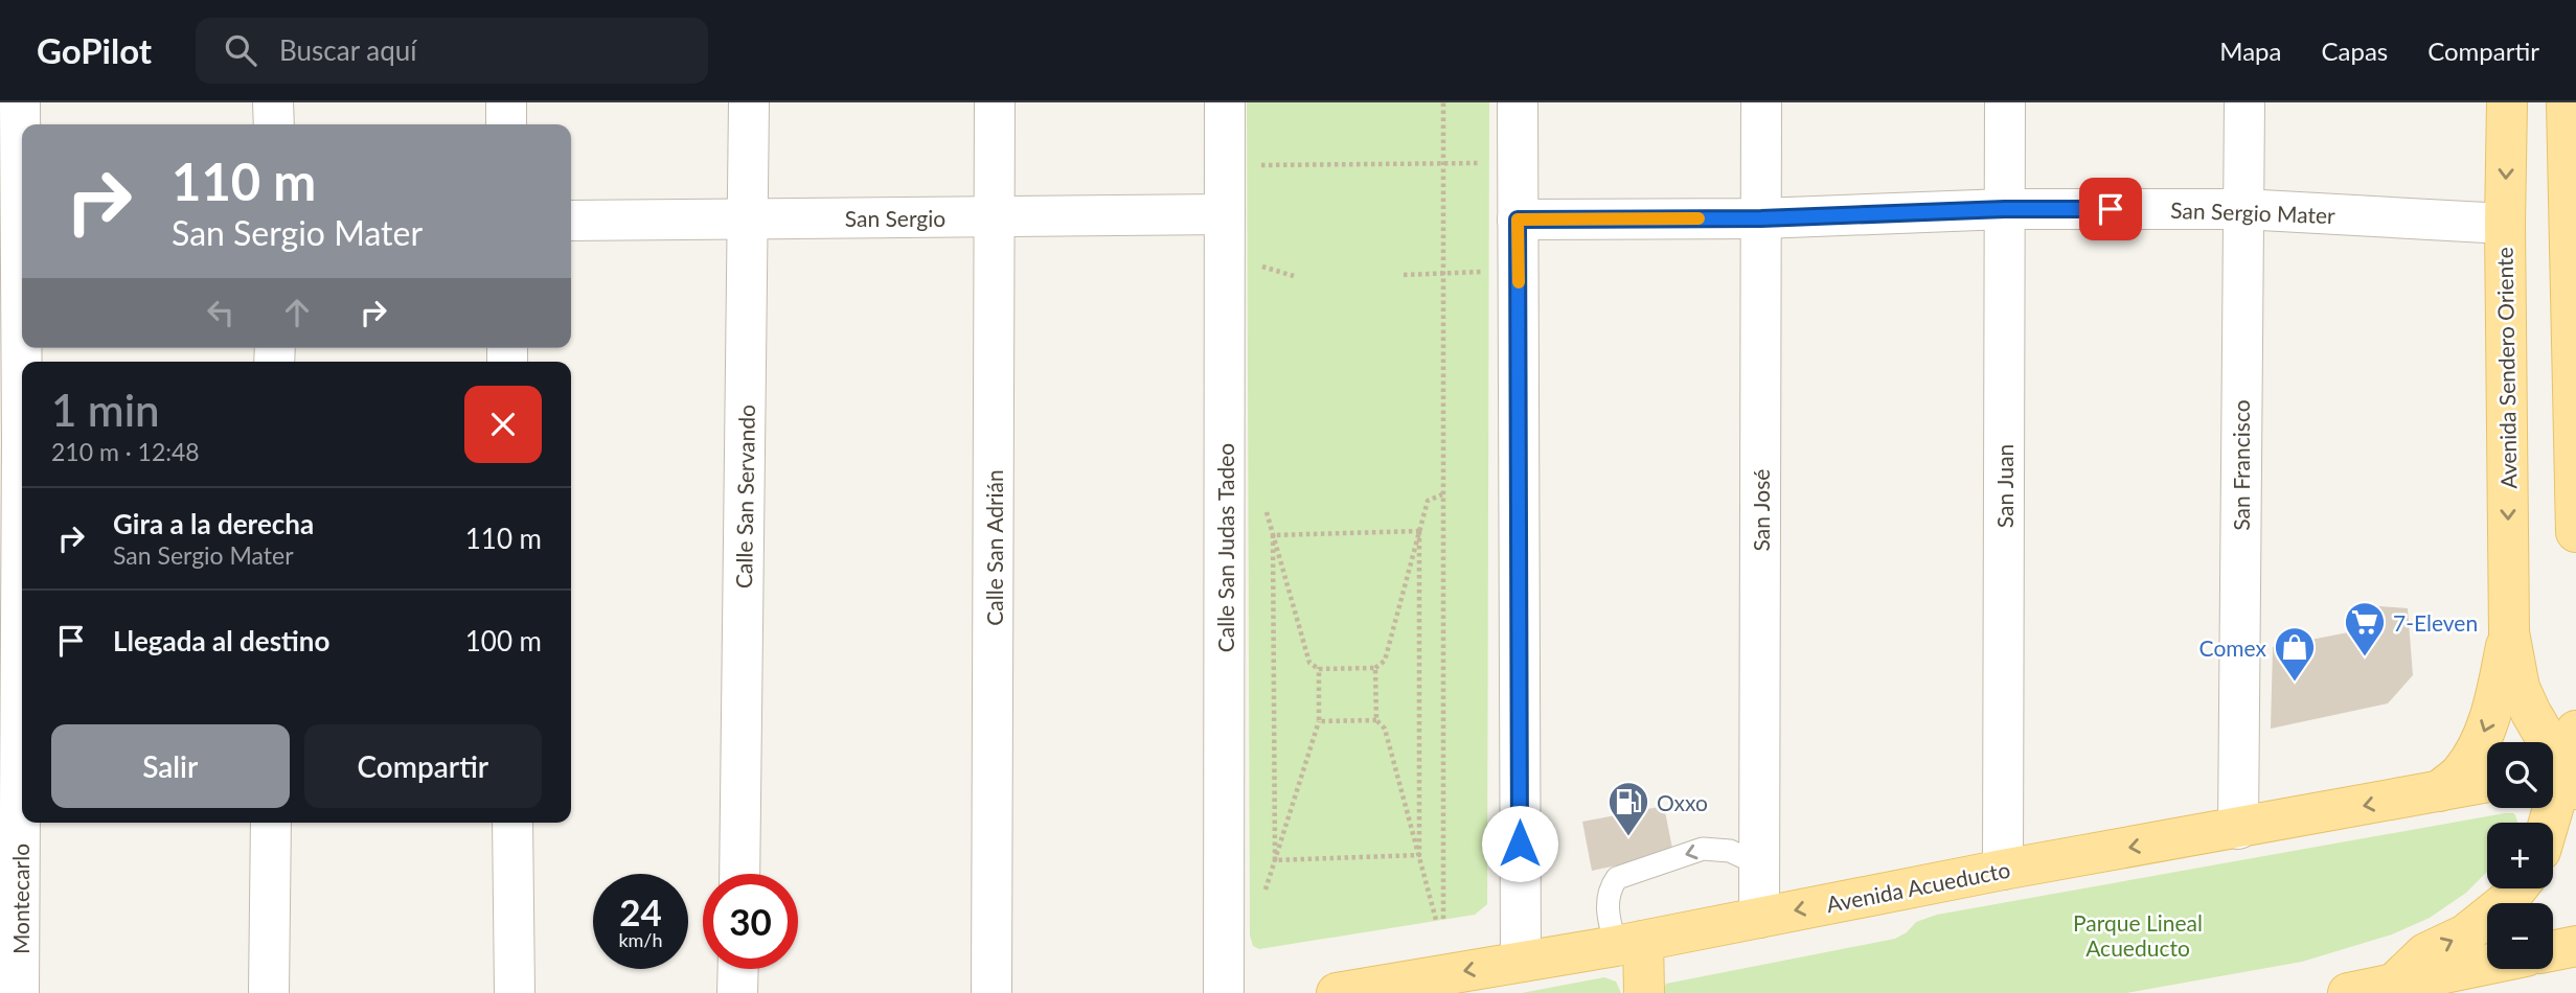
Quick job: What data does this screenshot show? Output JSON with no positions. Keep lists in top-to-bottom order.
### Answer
{
  "streets": {
    "main road": ["Avenida Sendero Oriente", "Avenida Acueducto"],
    "street": [
      "San Sergio Mater",
      "San Sergio",
      "San Francisco",
      "San Juan",
      "Calle San Servando",
      "San José",
      "Calle San Adrián",
      "Calle San Judas Tadeo",
      "Montecarlo"
    ]
  },
  "crossings": [
    ["San Sergio Mater", "Avenida Sendero Oriente"],
    ["San Sergio Mater", "San Francisco"],
    ["San Sergio Mater", "San Juan"],
    ["San Sergio Mater", "San José"],
    ["San Sergio", "Calle San Servando"],
    ["San Sergio", "Calle San Adrián"],
    ["San Sergio", "Calle San Judas Tadeo"],
    ["San Francisco", "Avenida Acueducto"],
    ["San Juan", "Avenida Acueducto"],
    ["San José", "Avenida Acueducto"]
  ],
  "one_way": ["Avenida Acueducto"],
  "parks": ["Parque Lineal Acueducto"],
  "places": {
    "supermarket": ["7-Eleven"],
    "shop": ["Comex"],
    "fuel station": ["Oxxo"]
  },
  "page": {
    "header": "GoPilot",
    "search": "Buscar aquí",
    "nav": ["Mapa", "Capas", "Compartir"],
    "turn": ["110 m", "San Sergio Mater"],
    "heading": ["1 min", "210 m · 12:48"],
    "list": [
      {
        "name": "Gira a la derecha",
        "note": "San Sergio Mater",
        "value": "110 m"
      },
      {
        "name": "Llegada al destino",
        "value": "100 m"
      }
    ],
    "buttons": ["Salir", "Compartir"],
    "map_buttons": ["+", "−"],
    "speed": "24 km/h",
    "limit": "30"
  }
}
